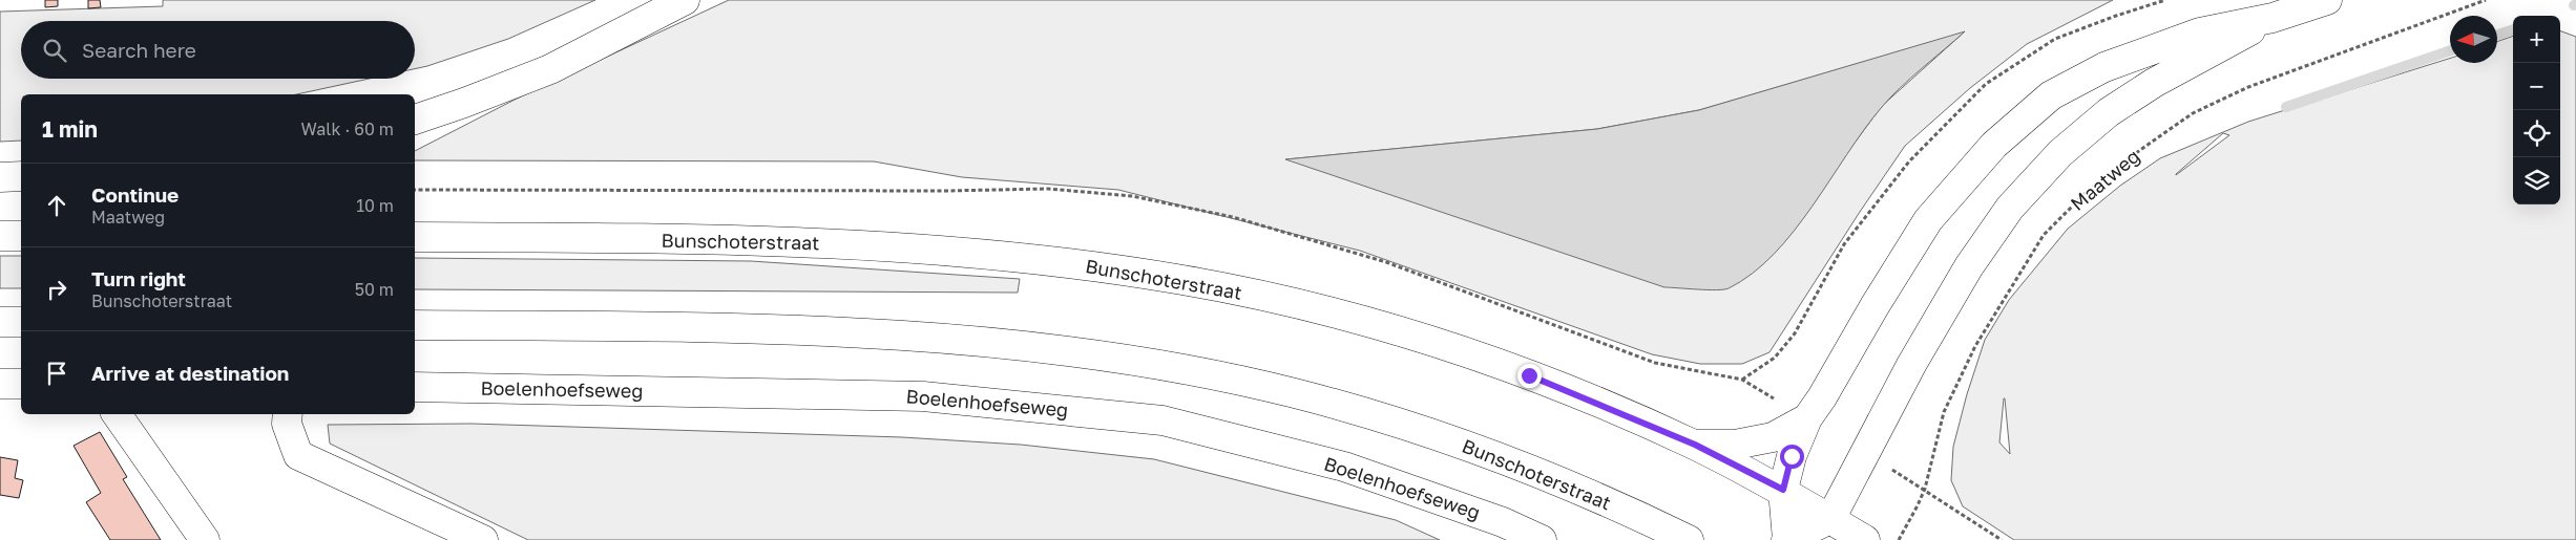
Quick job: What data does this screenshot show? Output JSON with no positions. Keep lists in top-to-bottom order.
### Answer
{
  "streets": {
    "main road": ["Bunschoterstraat", "Boelenhoefseweg"],
    "path": ["Maatweg"]
  },
  "north": "left",
  "page": {
    "map_buttons": ["+", "−"],
    "search": "Search here",
    "heading": ["1 min", "Walk · 60 m"],
    "list": [
      ["Continue", "Maatweg", "10 m"],
      ["Turn right", "Bunschoterstraat", "50 m"],
      "Arrive at destination"
    ]
  }
}
